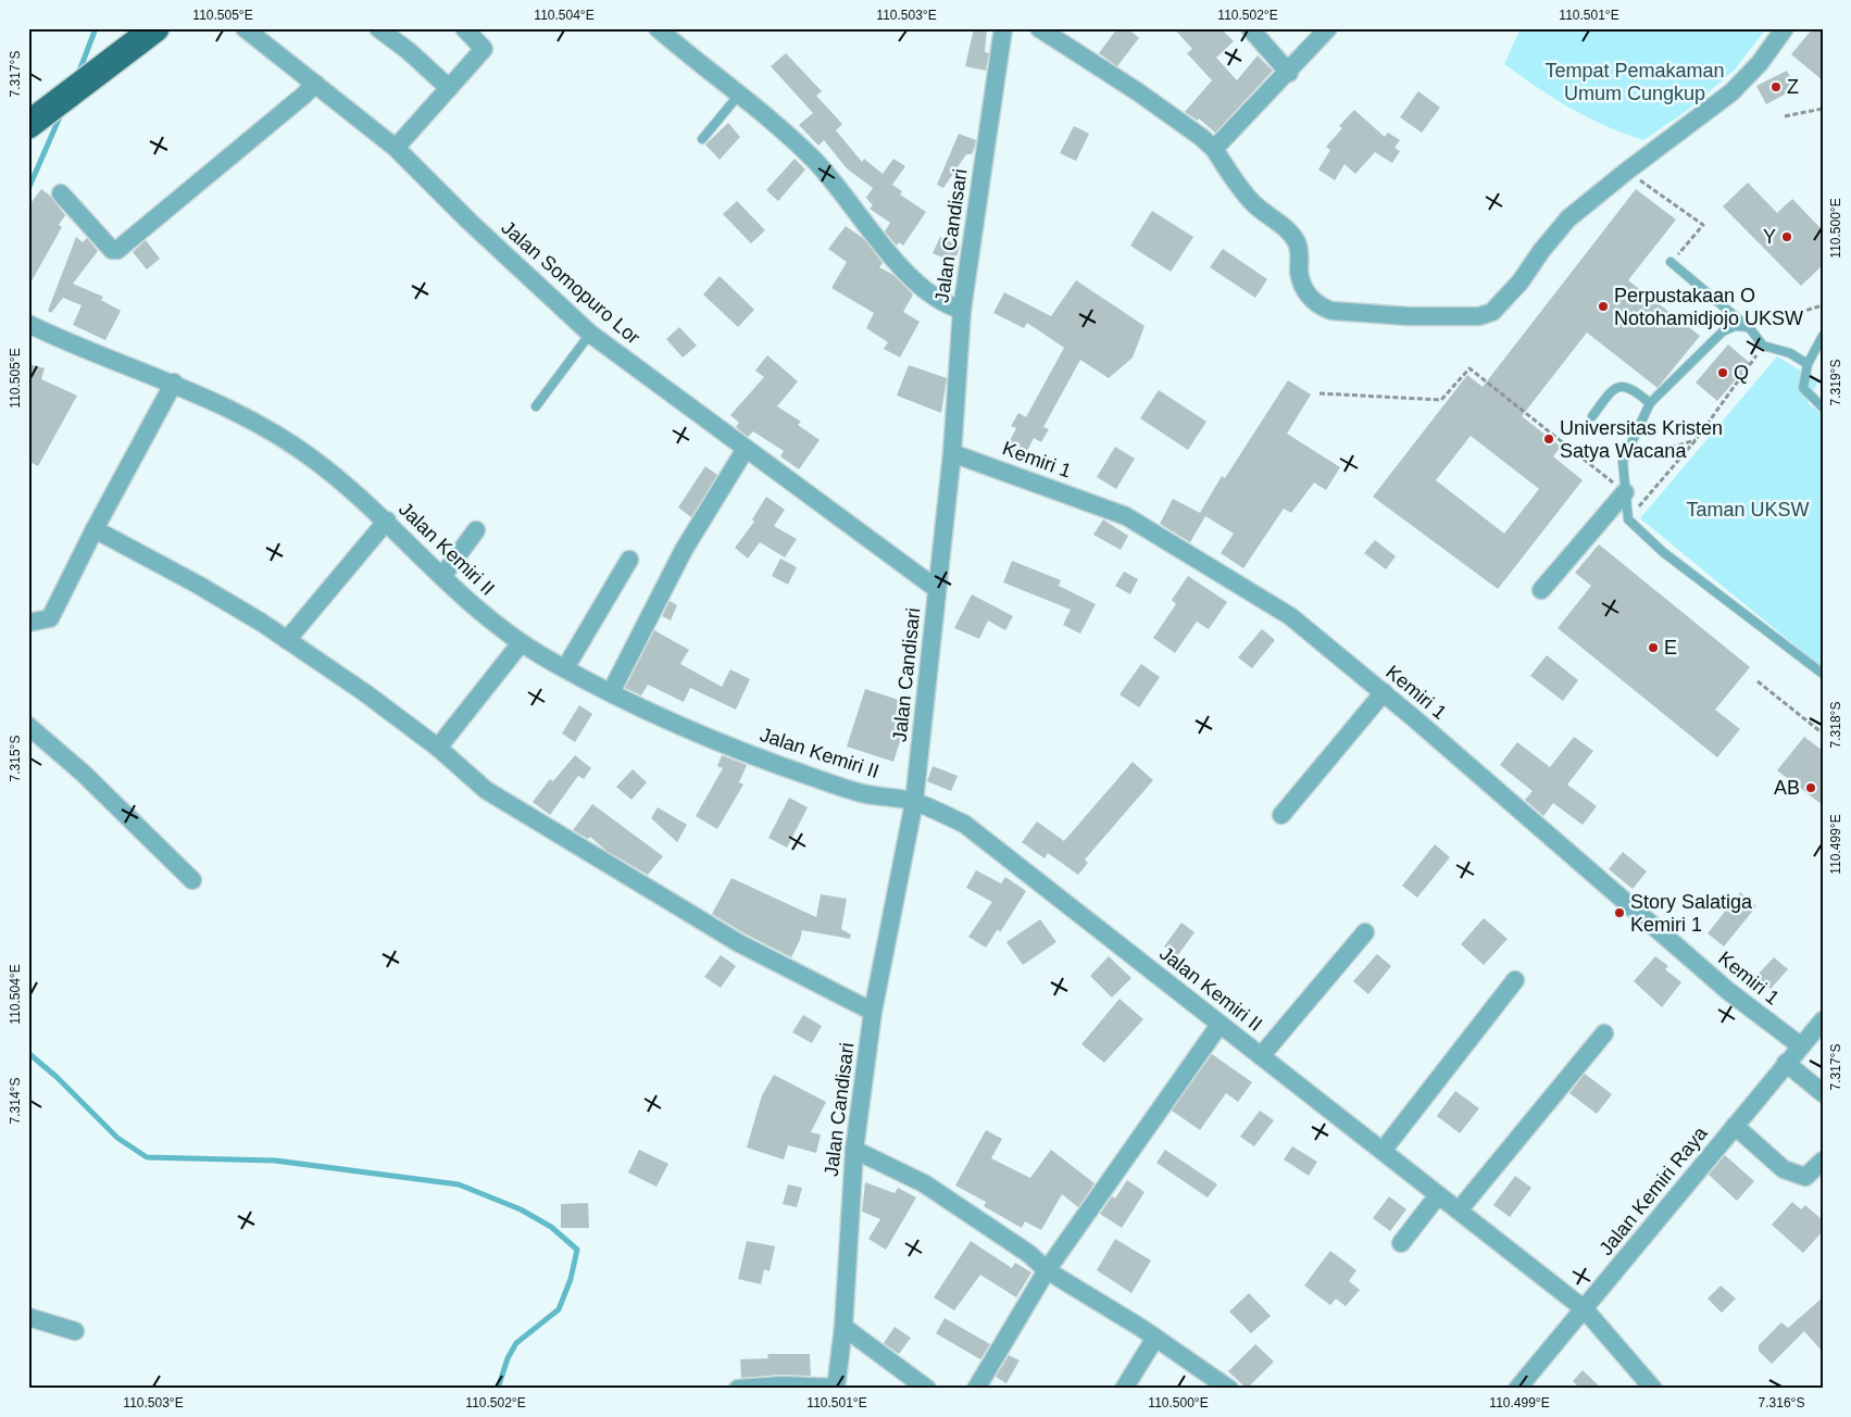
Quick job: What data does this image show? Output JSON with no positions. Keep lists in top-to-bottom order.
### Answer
{
  "streets": {
    "street": [
      "Jalan Candisari",
      "Jalan Somopuro Lor",
      "Kemiri 1",
      "Jalan Kemiri II",
      "Jalan Kemiri Raya"
    ]
  },
  "crossings": [
    ["Jalan Candisari", "Jalan Somopuro Lor"],
    ["Jalan Candisari", "Kemiri 1"],
    ["Jalan Candisari", "Jalan Kemiri II"],
    ["Kemiri 1", "Jalan Kemiri Raya"],
    ["Jalan Kemiri II", "Jalan Kemiri Raya"]
  ],
  "parks": ["Tempat Pemakaman Umum Cungkup", "Taman UKSW"],
  "places": [
    "Z",
    "Y",
    "Perpustakaan O Notohamidjojo UKSW",
    "Q",
    "Universitas Kristen Satya Wacana",
    "E",
    "AB",
    "Story Salatiga Kemiri 1"
  ],
  "coordinates": [
    "110.505°E",
    "110.504°E",
    "110.503°E",
    "110.502°E",
    "110.501°E",
    "7.317°S",
    "110.500°E",
    "7.319°S",
    "7.318°S",
    "7.315°S",
    "110.499°E",
    "7.314°S",
    "7.316°S"
  ]
}
